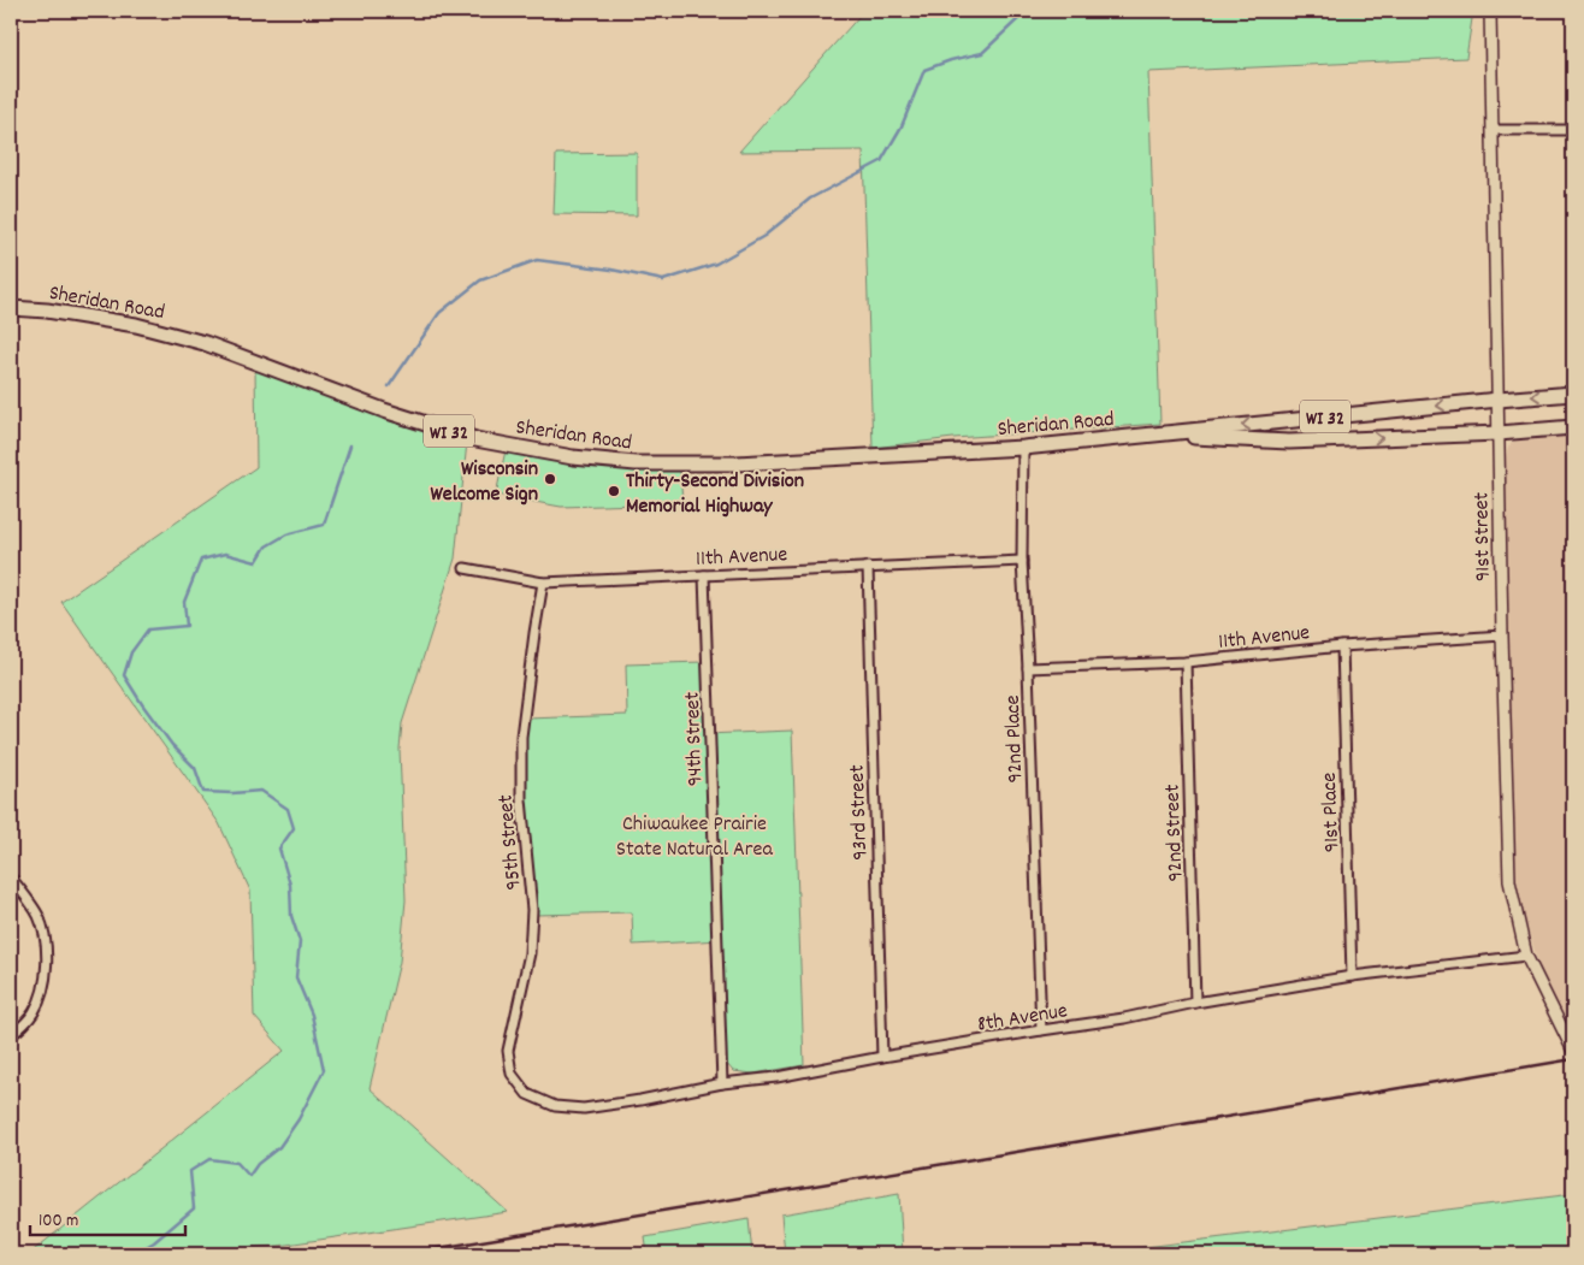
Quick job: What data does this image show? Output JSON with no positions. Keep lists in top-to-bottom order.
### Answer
{
  "streets": {
    "main road": ["Sheridan Road", "WI 32"],
    "street": [
      "91st Street",
      "11th Avenue",
      "94th Street",
      "92nd Place",
      "93rd Street",
      "91st Place",
      "92nd Street",
      "95th Street",
      "8th Avenue"
    ]
  },
  "crossings": [
    ["Sheridan Road", "91st Street"],
    ["Sheridan Road", "92nd Place"],
    ["91st Street", "11th Avenue"],
    ["91st Street", "8th Avenue"],
    ["11th Avenue", "94th Street"],
    ["11th Avenue", "92nd Place"],
    ["11th Avenue", "93rd Street"],
    ["11th Avenue", "91st Place"],
    ["11th Avenue", "92nd Street"],
    ["11th Avenue", "95th Street"],
    ["94th Street", "8th Avenue"],
    ["92nd Place", "8th Avenue"],
    ["93rd Street", "8th Avenue"],
    ["91st Place", "8th Avenue"],
    ["92nd Street", "8th Avenue"],
    ["95th Street", "8th Avenue"]
  ],
  "parks": ["Chiwaukee Prairie State Natural Area"],
  "places": ["Wisconsin Welcome Sign", "Thirty-Second Division Memorial Highway"],
  "scale_bar": "100 m"
}
